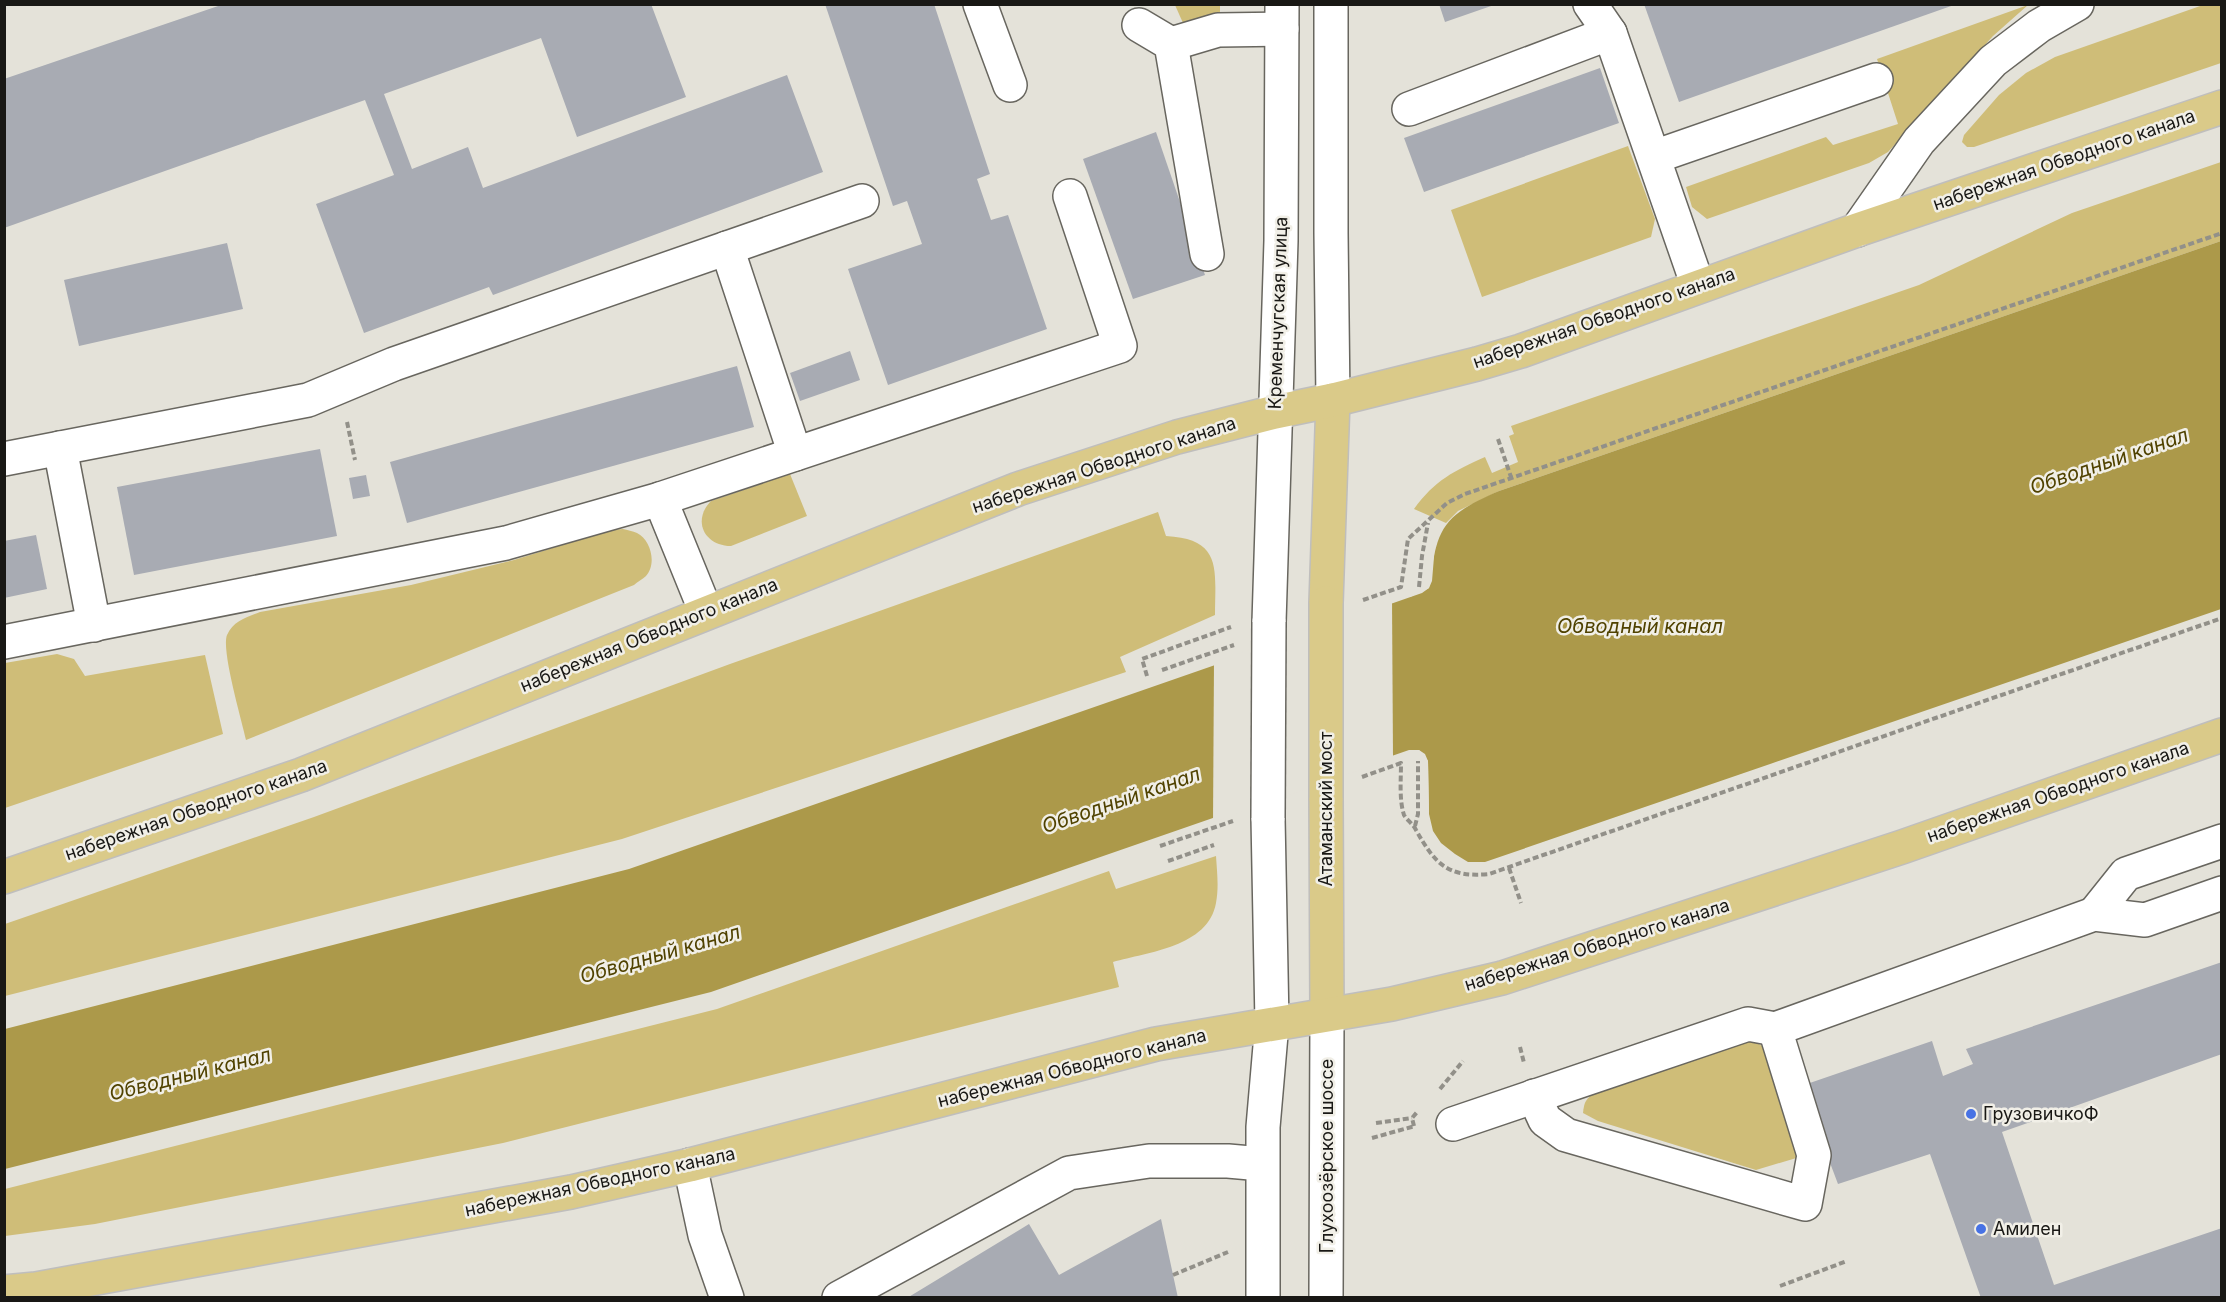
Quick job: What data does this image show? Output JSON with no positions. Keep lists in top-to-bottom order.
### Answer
{
  "streets": {
    "main road": ["набережная Обводного канала", "Атаманский мост"],
    "street": ["Кременчугская улица", "Глухоозёрское шоссе"]
  },
  "crossings": [
    ["набережная Обводного канала", "Кременчугская улица"],
    ["набережная Обводного канала", "Атаманский мост"],
    ["набережная Обводного канала", "Глухоозёрское шоссе"],
    ["Атаманский мост", "Глухоозёрское шоссе"]
  ],
  "water": ["Обводный канал"],
  "places": ["ГрузовичкоФ", "Амилен"]
}
